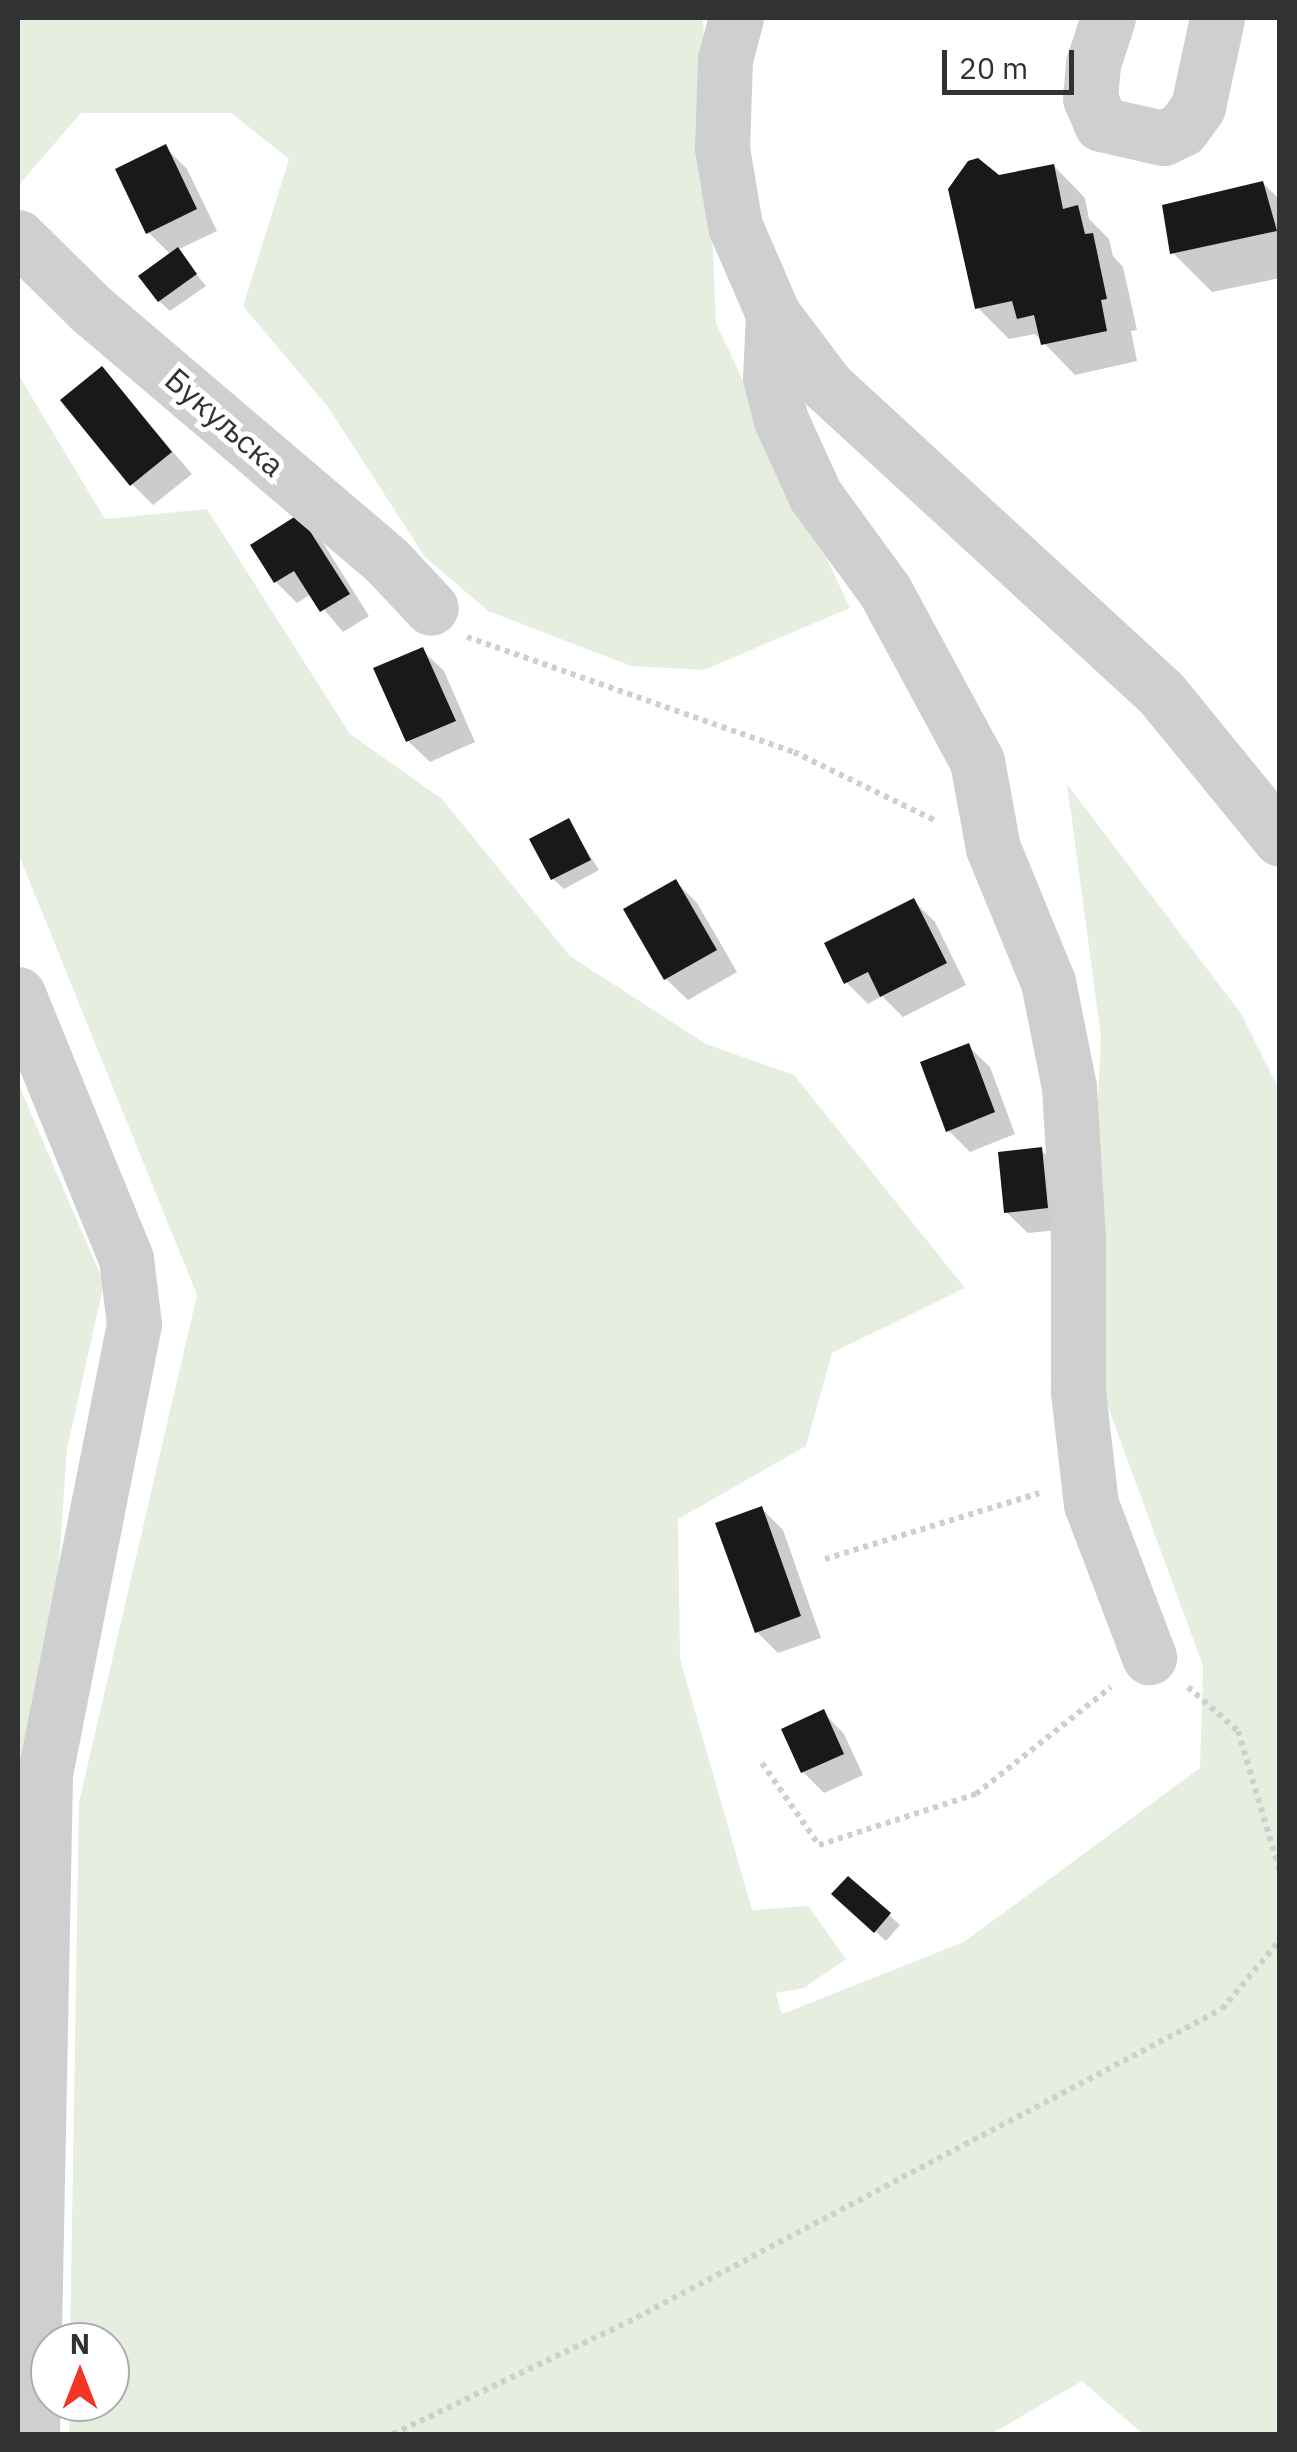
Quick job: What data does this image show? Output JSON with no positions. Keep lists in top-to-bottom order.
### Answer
{
  "streets": {
    "street": ["Букуљска"]
  },
  "scale_bar": "20 m",
  "north": "top"
}
